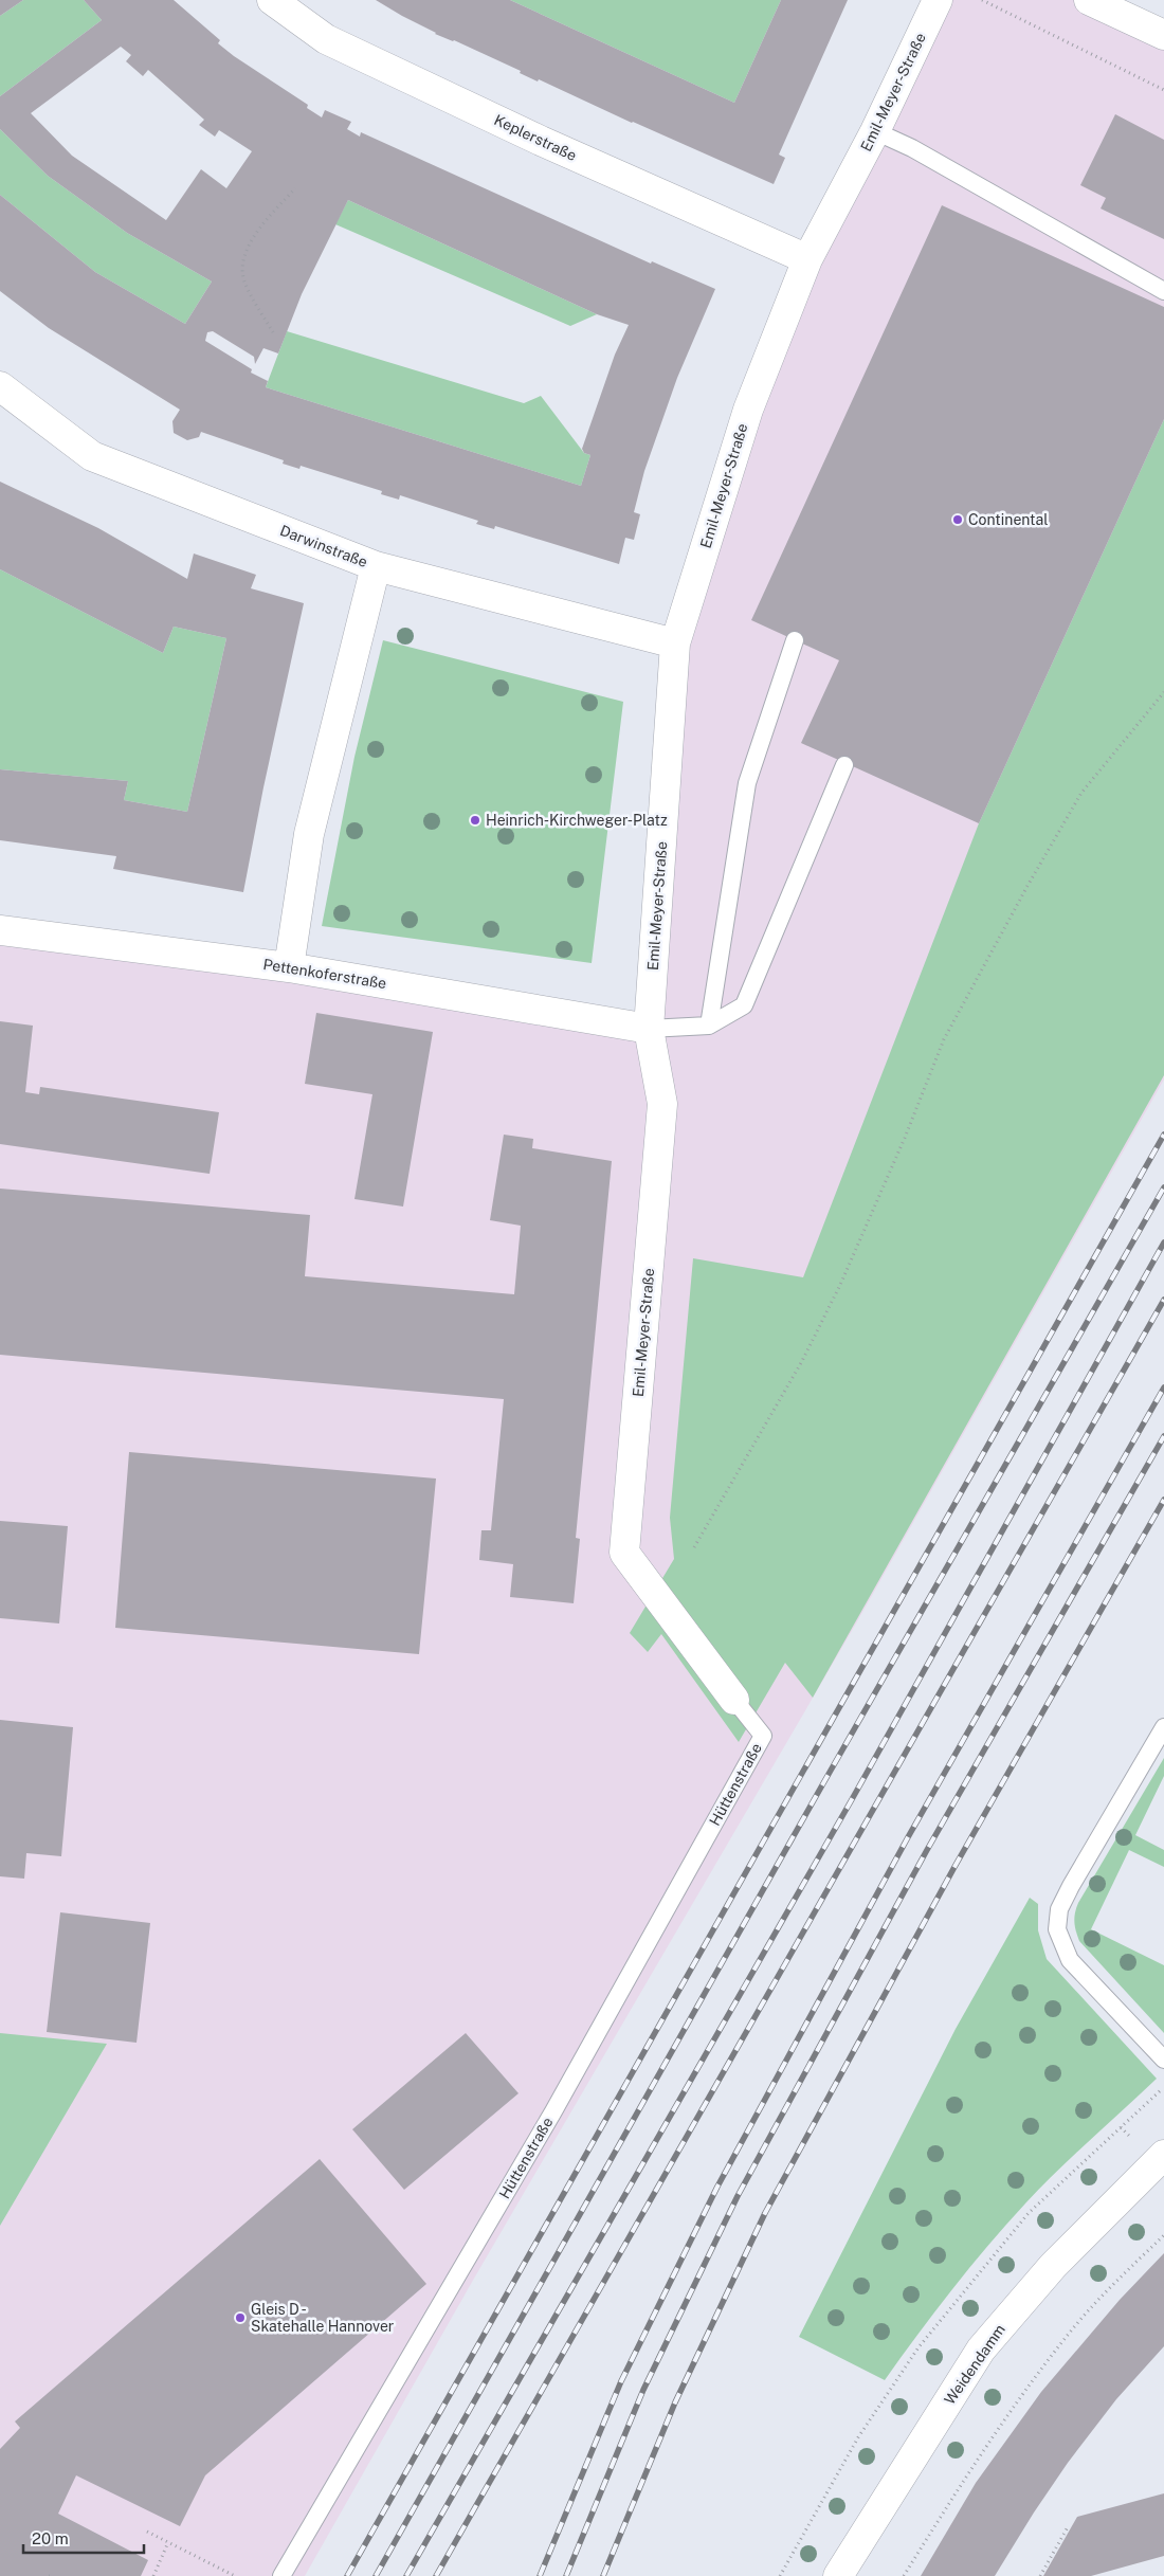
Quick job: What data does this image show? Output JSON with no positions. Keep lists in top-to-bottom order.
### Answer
{
  "streets": {
    "street": [
      "Emil-Meyer-Straße",
      "Keplerstraße",
      "Darwinstraße",
      "Pettenkoferstraße",
      "Weidendamm"
    ],
    "lane": ["Hüttenstraße"]
  },
  "crossings": [
    ["Emil-Meyer-Straße", "Keplerstraße"],
    ["Emil-Meyer-Straße", "Darwinstraße"],
    ["Emil-Meyer-Straße", "Pettenkoferstraße"],
    ["Emil-Meyer-Straße", "Hüttenstraße"]
  ],
  "places": ["Continental", "Heinrich-Kirchweger-Platz", "Gleis D - Skatehalle Hannover"],
  "scale_bar": "20 m"
}
